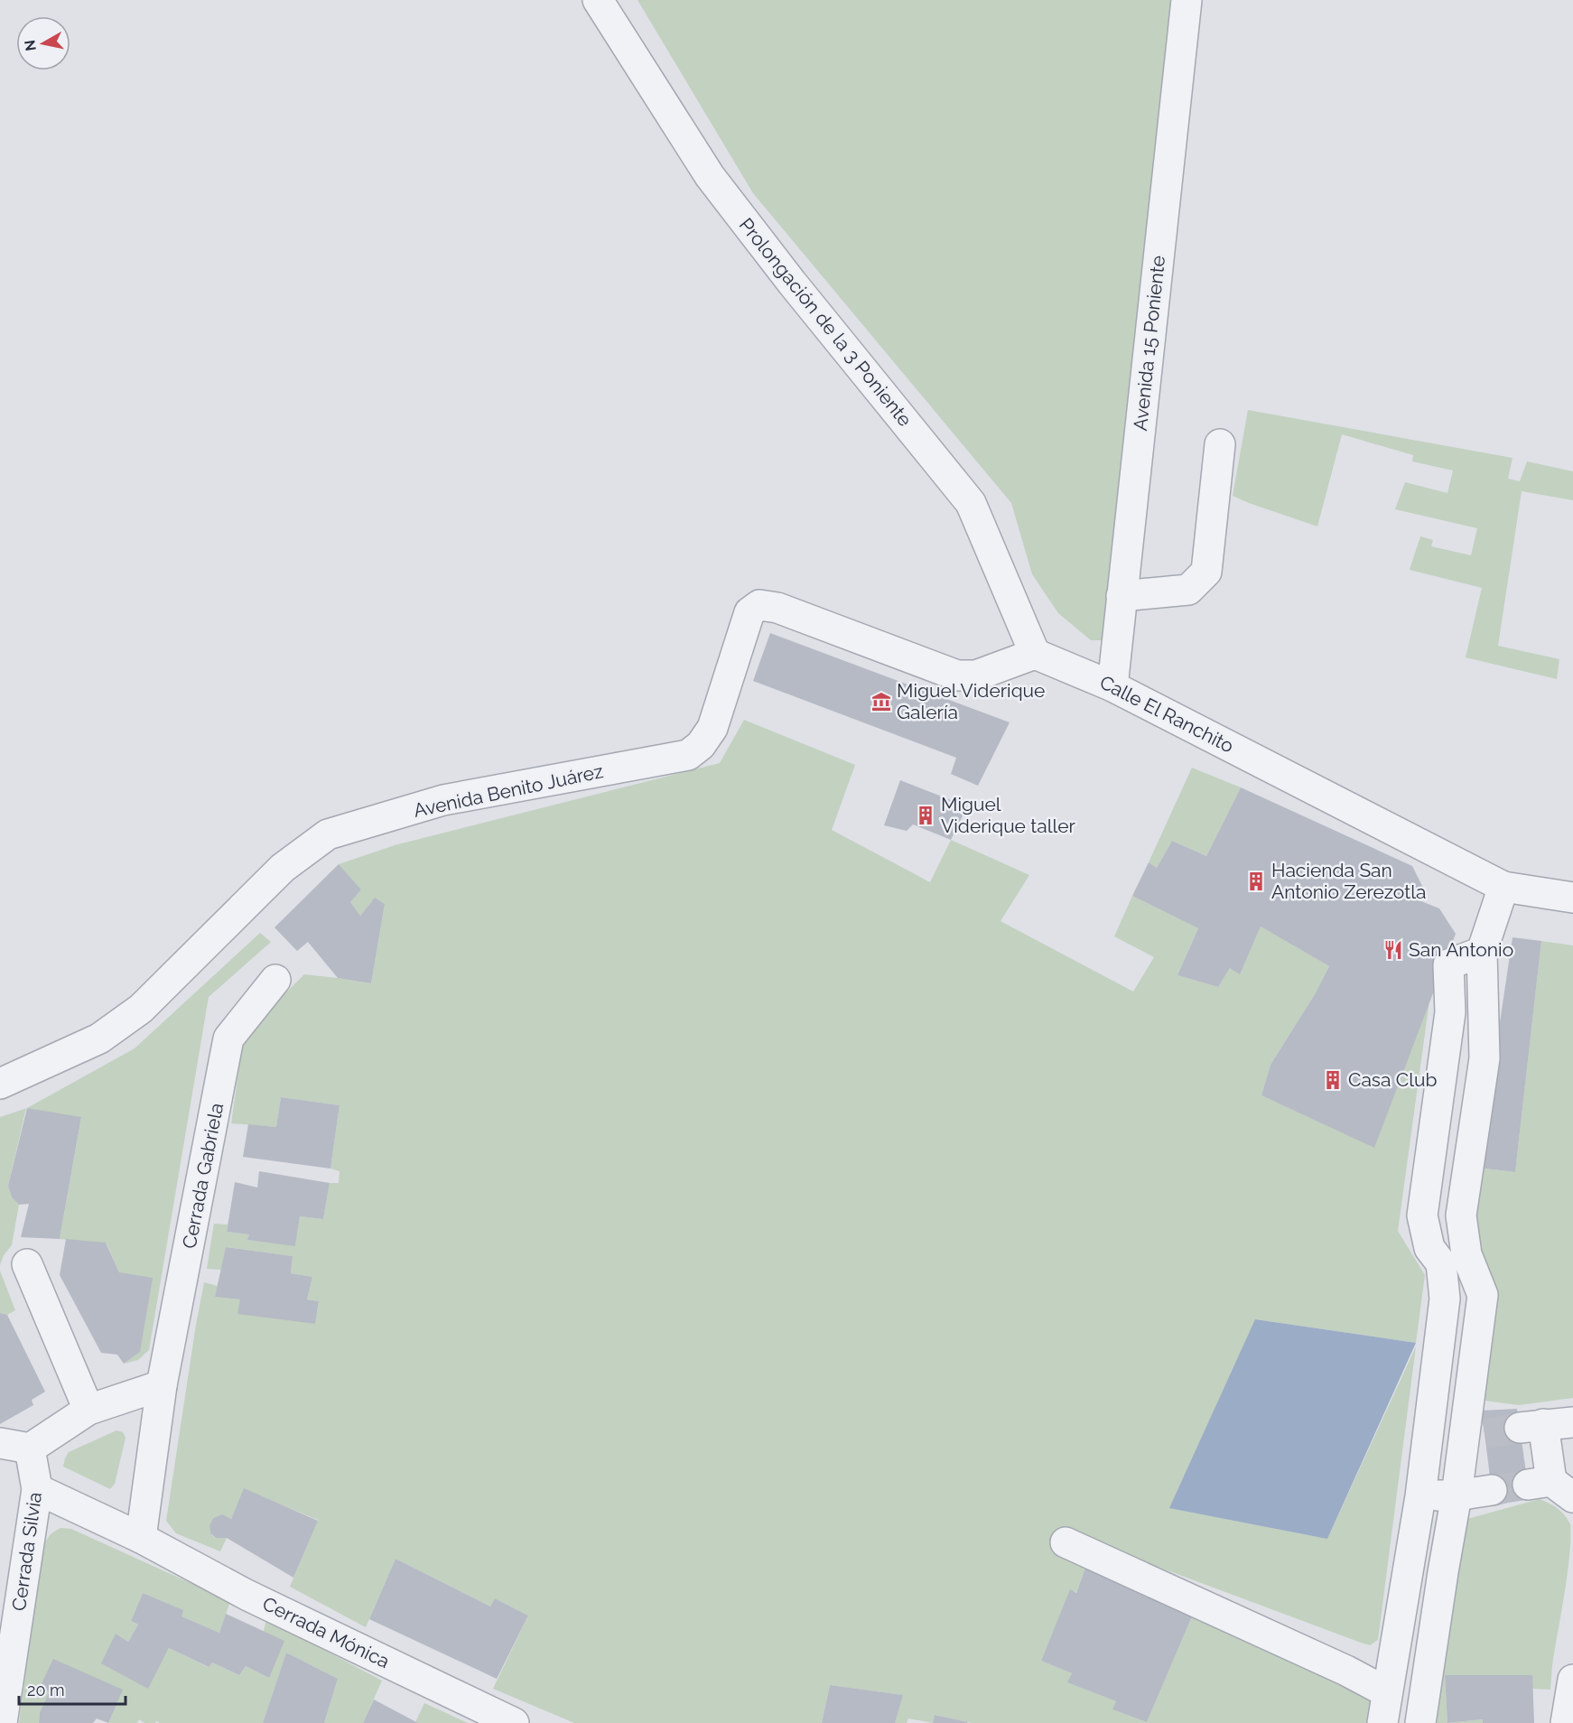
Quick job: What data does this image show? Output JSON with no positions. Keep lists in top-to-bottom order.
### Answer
{
  "streets": {
    "street": [
      "Prolongación de la 3 Poniente",
      "Avenida 15 Poniente",
      "Calle El Ranchito",
      "Avenida Benito Juárez",
      "Cerrada Gabriela",
      "Cerrada Silvia",
      "Cerrada Mónica"
    ]
  },
  "crossings": [
    ["Prolongación de la 3 Poniente", "Calle El Ranchito"],
    ["Prolongación de la 3 Poniente", "Avenida Benito Juárez"],
    ["Avenida 15 Poniente", "Calle El Ranchito"],
    ["Calle El Ranchito", "Avenida Benito Juárez"],
    ["Cerrada Silvia", "Cerrada Mónica"]
  ],
  "places": {
    "museum": ["Miguel Viderique Galería"],
    "building": ["Miguel Viderique taller", "Hacienda San Antonio Zerezotla", "Casa Club"],
    "restaurant": ["San Antonio"]
  },
  "scale_bar": "20 m",
  "north": "left"
}
